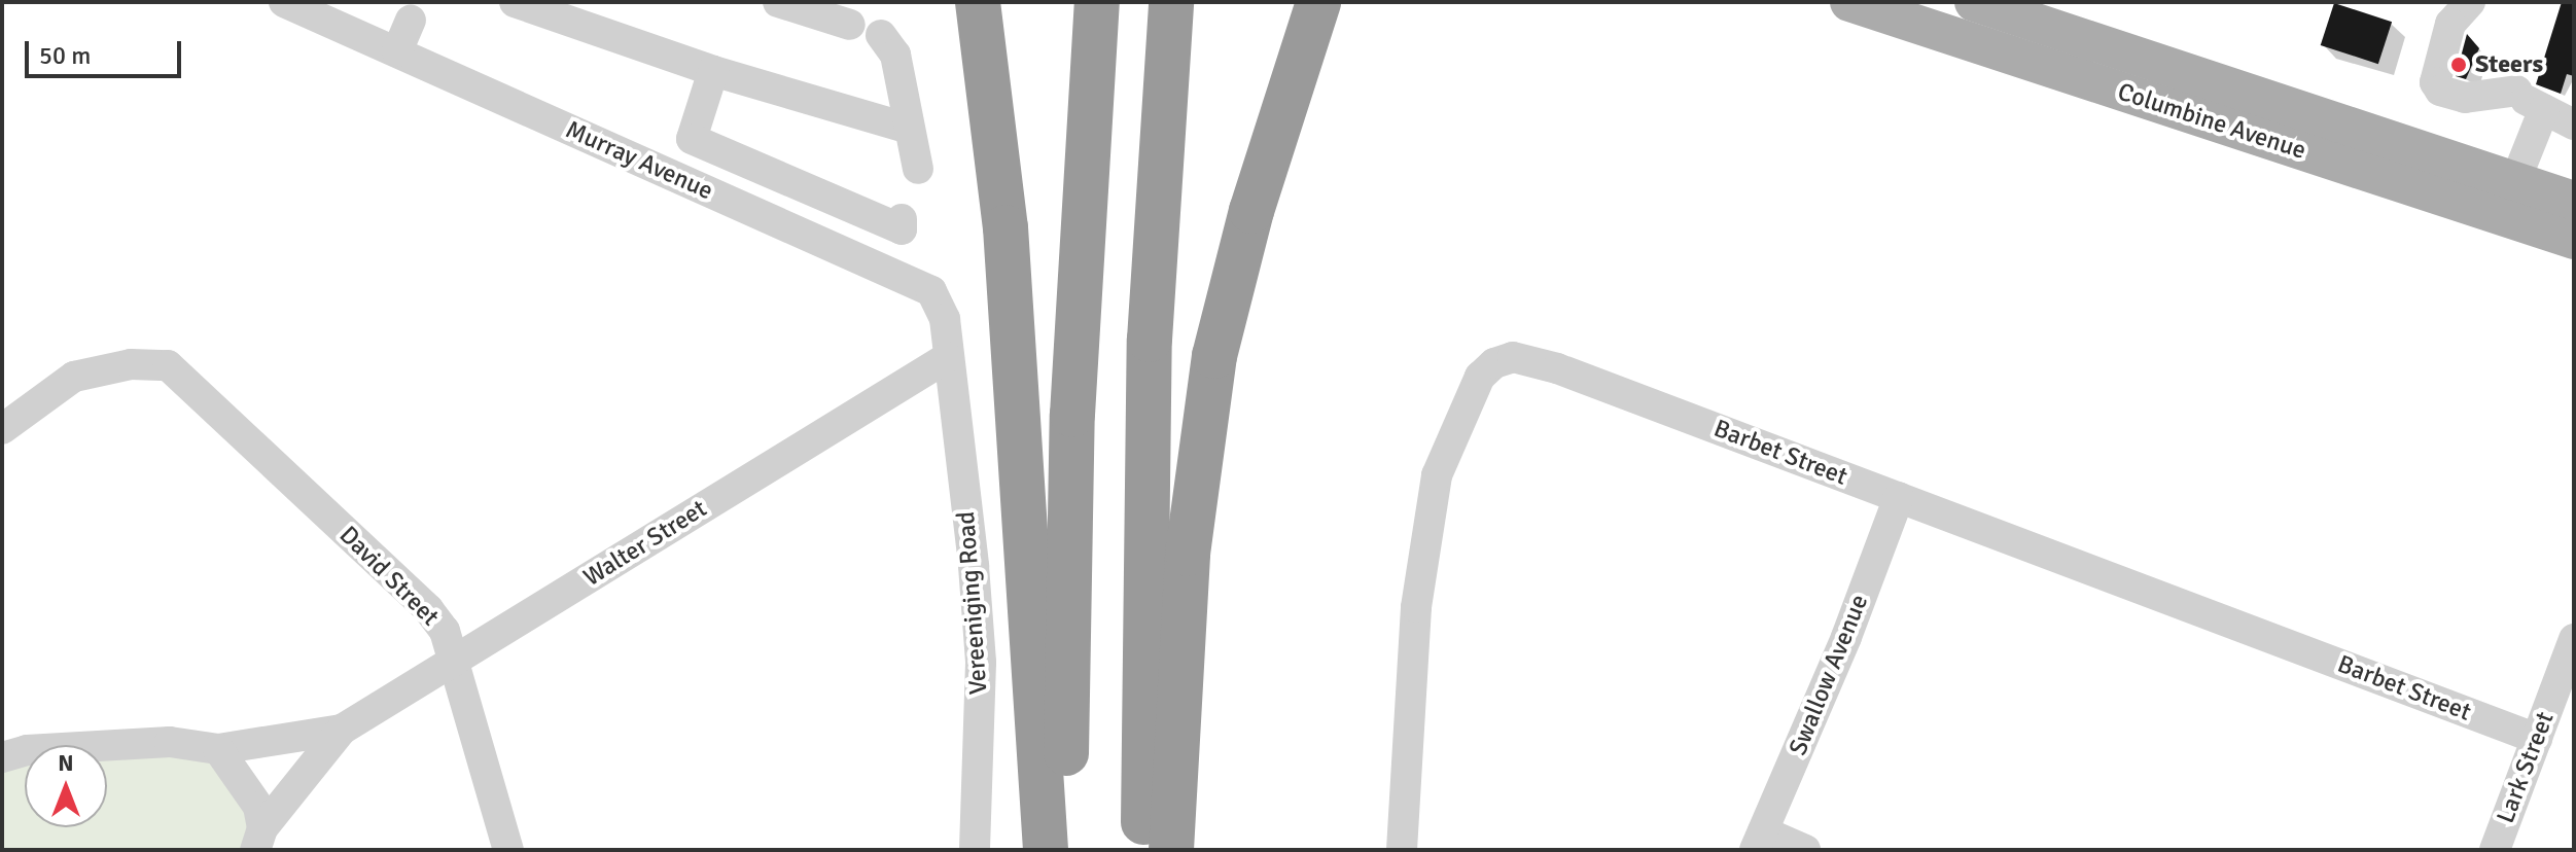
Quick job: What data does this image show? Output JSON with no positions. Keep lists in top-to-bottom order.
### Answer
{
  "streets": {
    "main road": ["Columbine Avenue"],
    "street": [
      "Murray Avenue",
      "Barbet Street",
      "Walter Street",
      "David Street",
      "Vereeniging Road",
      "Swallow Avenue",
      "Lark Street"
    ]
  },
  "crossings": [
    ["Murray Avenue", "Walter Street"],
    ["Murray Avenue", "Vereeniging Road"],
    ["Barbet Street", "Swallow Avenue"],
    ["Barbet Street", "Lark Street"],
    ["Walter Street", "David Street"],
    ["Walter Street", "Vereeniging Road"]
  ],
  "places": ["Steers"],
  "scale_bar": "50 m",
  "north": "top"
}
